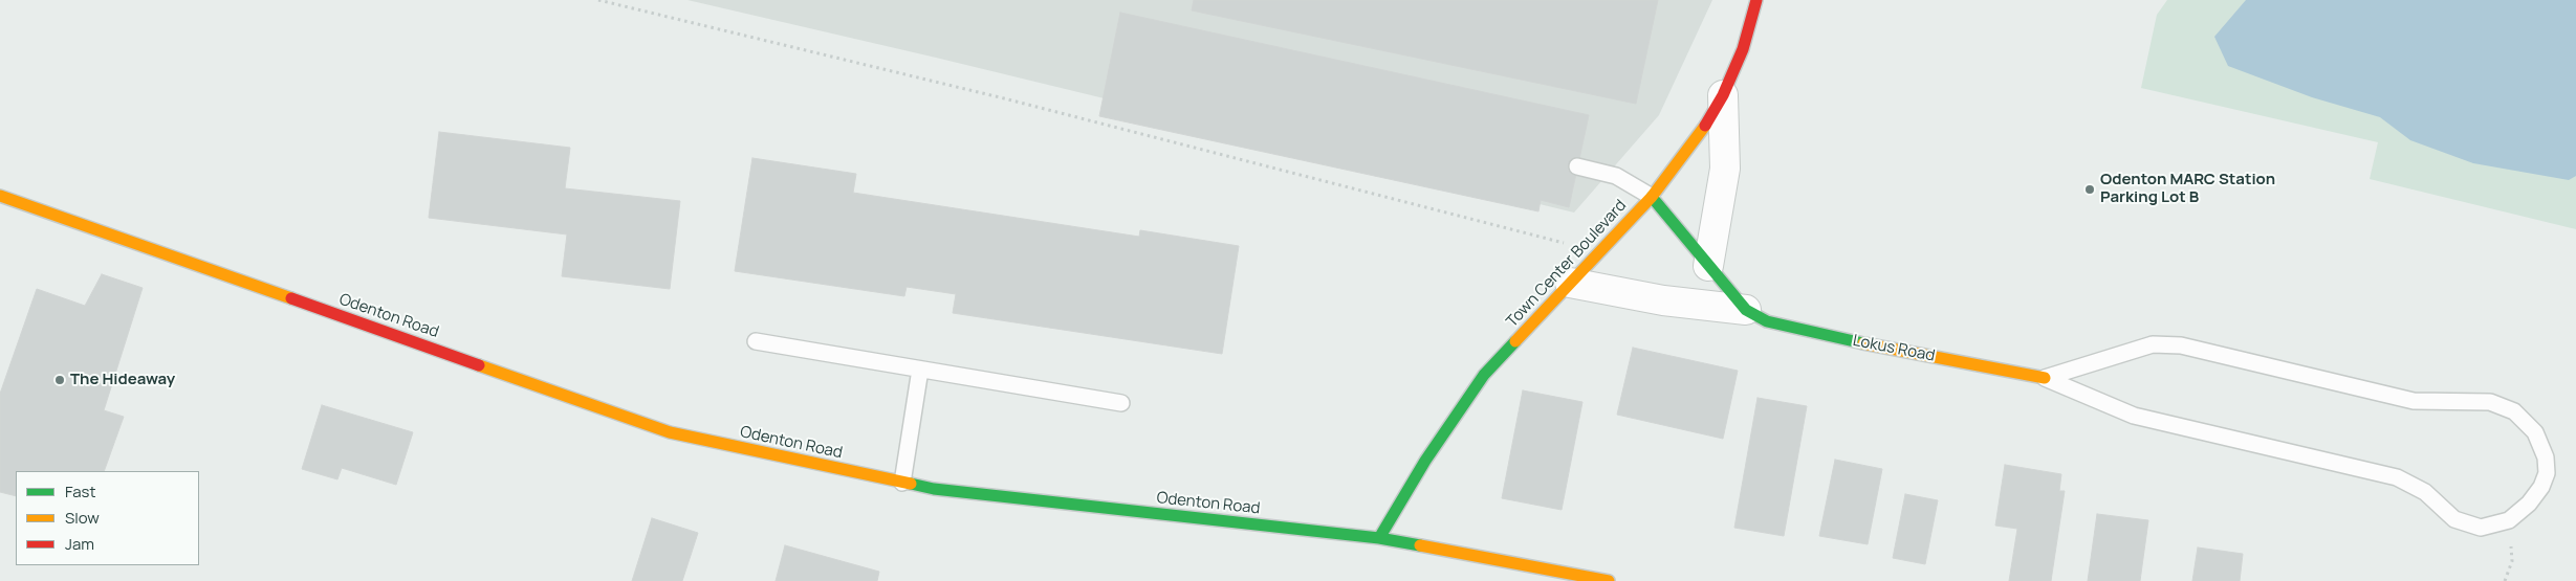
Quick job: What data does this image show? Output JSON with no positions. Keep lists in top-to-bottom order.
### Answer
{
  "streets": {
    "street": ["Town Center Boulevard", "Odenton Road", "Lokus Road"]
  },
  "crossings": [
    ["Town Center Boulevard", "Odenton Road"],
    ["Town Center Boulevard", "Lokus Road"]
  ],
  "places": ["Odenton MARC Station Parking Lot B", "The Hideaway"],
  "legend": ["Fast", "Slow", "Jam"]
}
